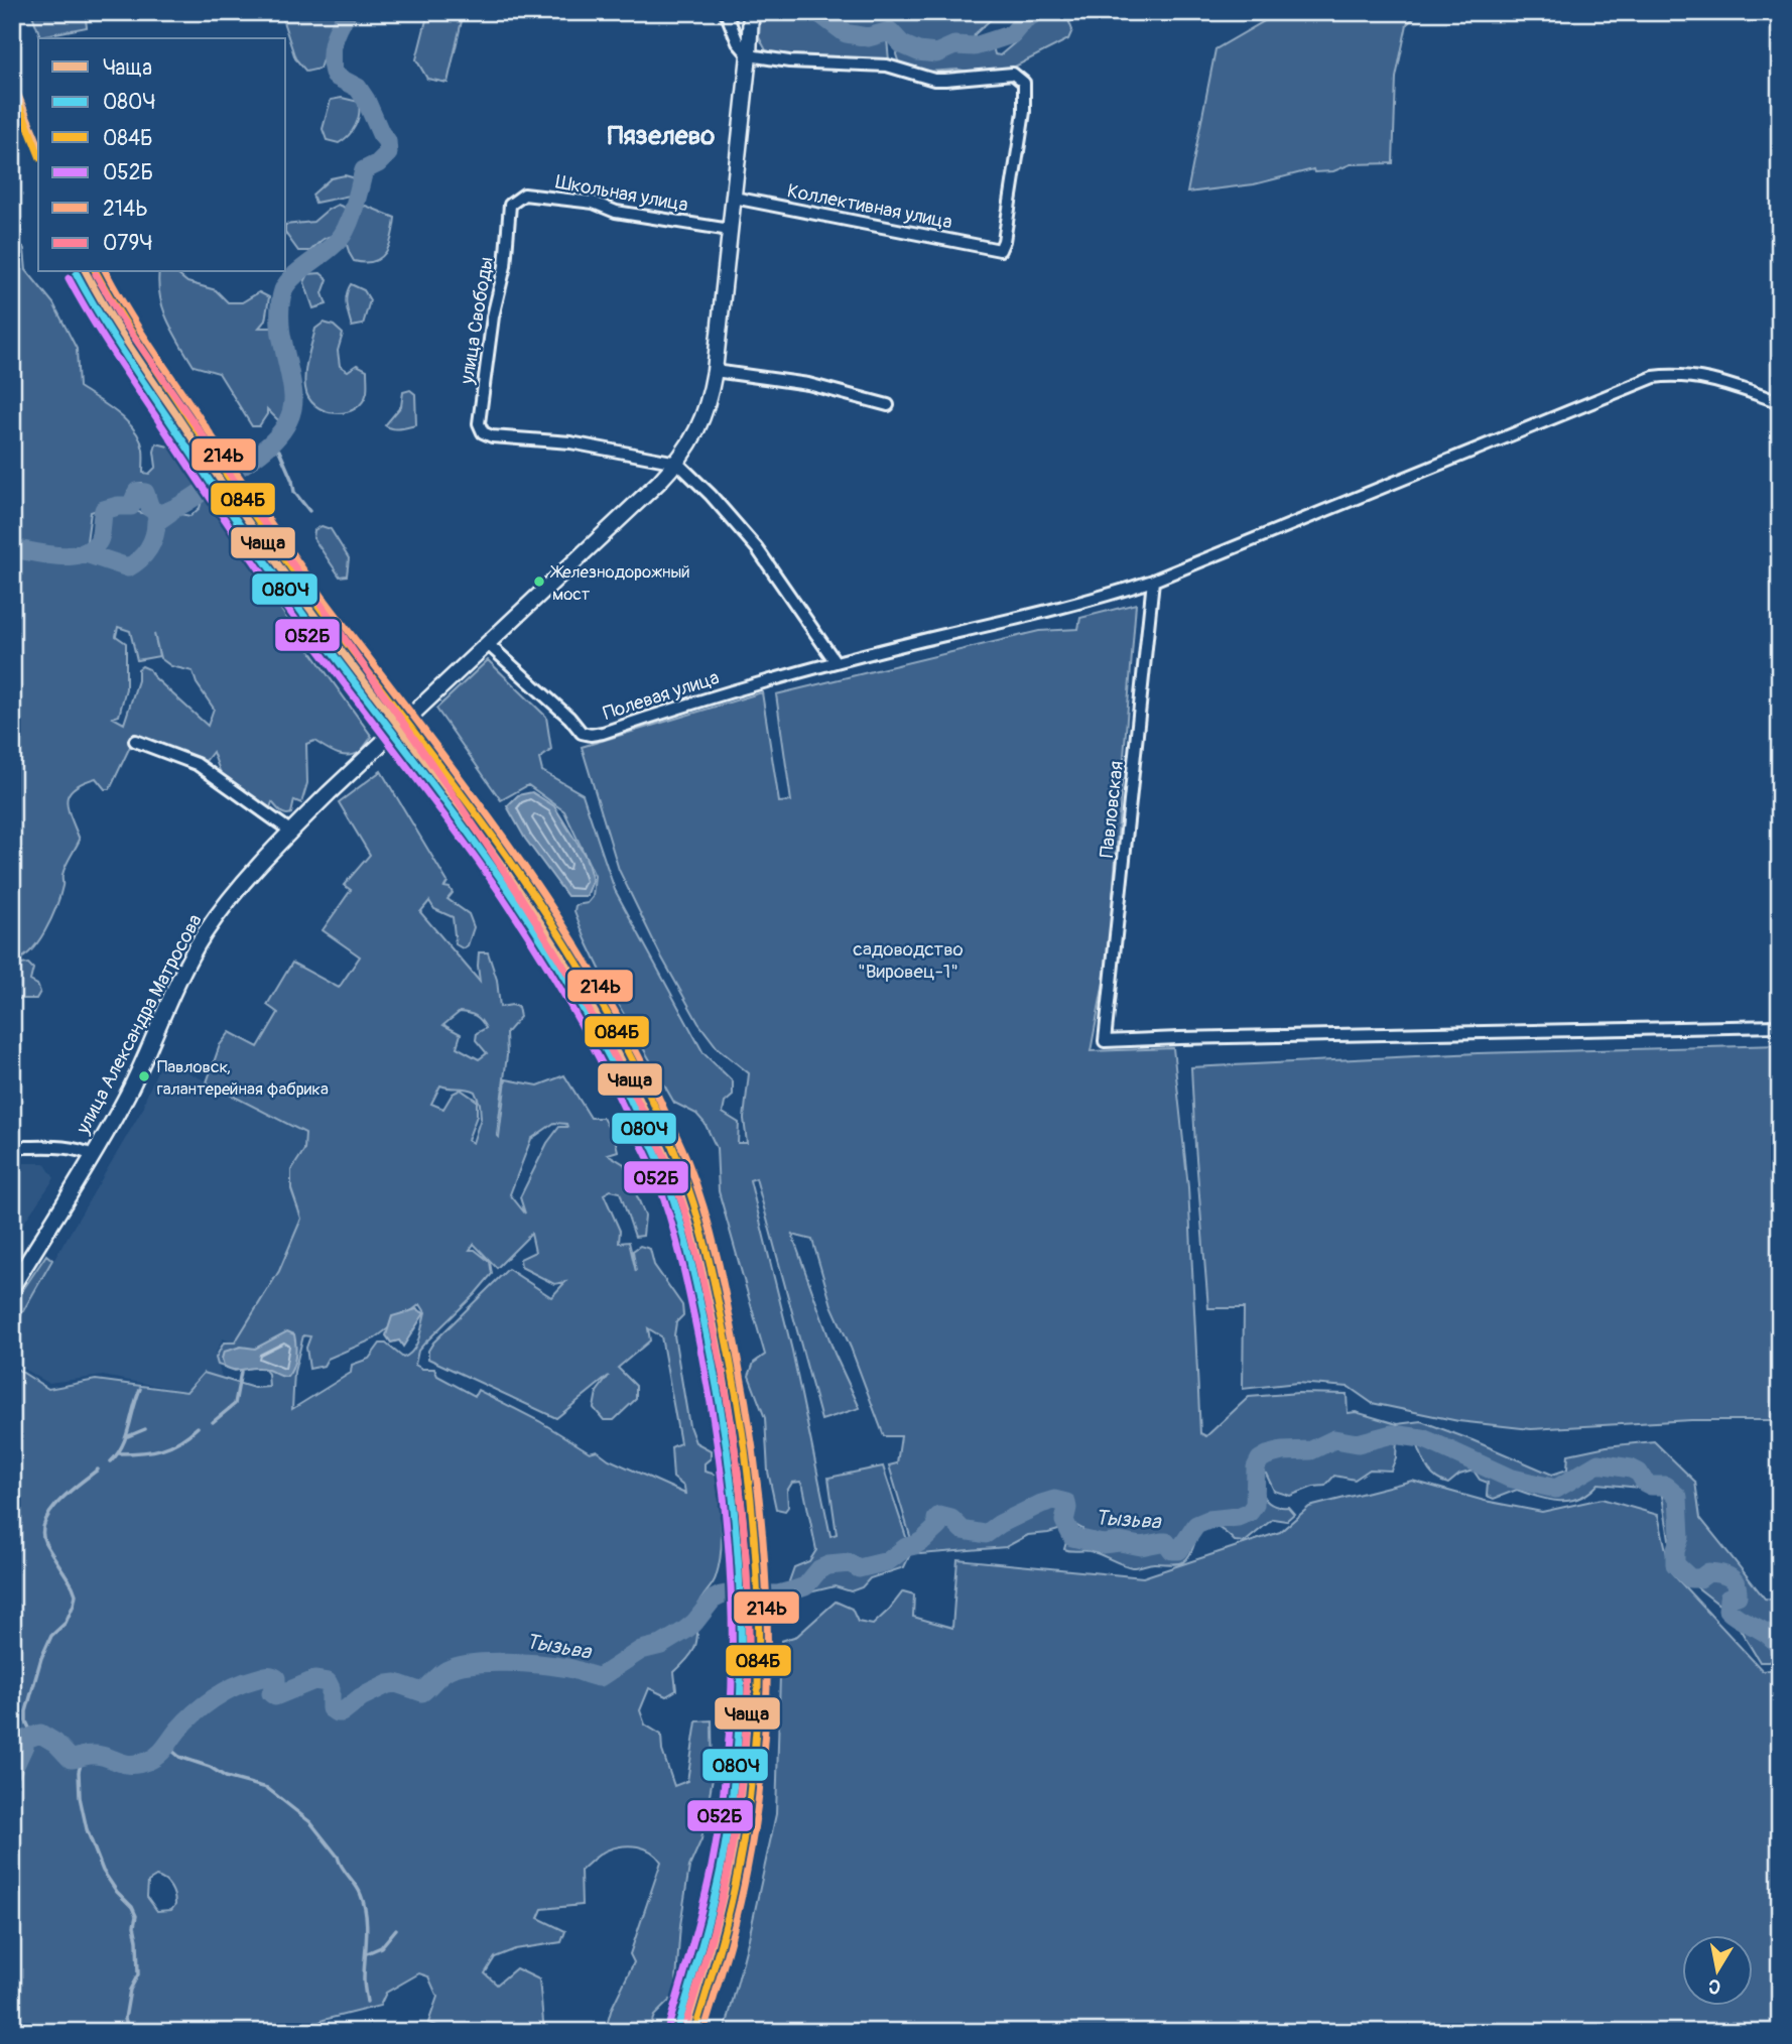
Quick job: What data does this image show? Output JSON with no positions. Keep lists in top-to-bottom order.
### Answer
{
  "streets": {
    "main road": ["улица Александра Матросова"],
    "street": [
      "Школьная улица",
      "Коллективная улица",
      "улица Свободы",
      "Полевая улица",
      "Павловская"
    ]
  },
  "crossings": [
    ["Школьная улица", "улица Свободы"],
    ["Школьная улица", "улица Александра Матросова"],
    ["Коллективная улица", "улица Александра Матросова"],
    ["улица Свободы", "улица Александра Матросова"],
    ["Полевая улица", "улица Александра Матросова"]
  ],
  "districts": ["Пязелево"],
  "water": ["Тызьва"],
  "parks": ["садоводство \"Вировец-1\""],
  "places": ["Железнодорожный мост", "Павловск, галантерейная фабрика"],
  "lines": [
    "transit line Чаща",
    "transit line 084Б",
    "transit line 214Ь",
    "transit line 080Ч",
    "transit line 079Ч",
    "transit line 052Б"
  ],
  "legend": [
    "Чаща",
    "080Ч",
    "084Б",
    "052Б",
    "214Ь",
    "079Ч"
  ],
  "north": "bottom"
}
